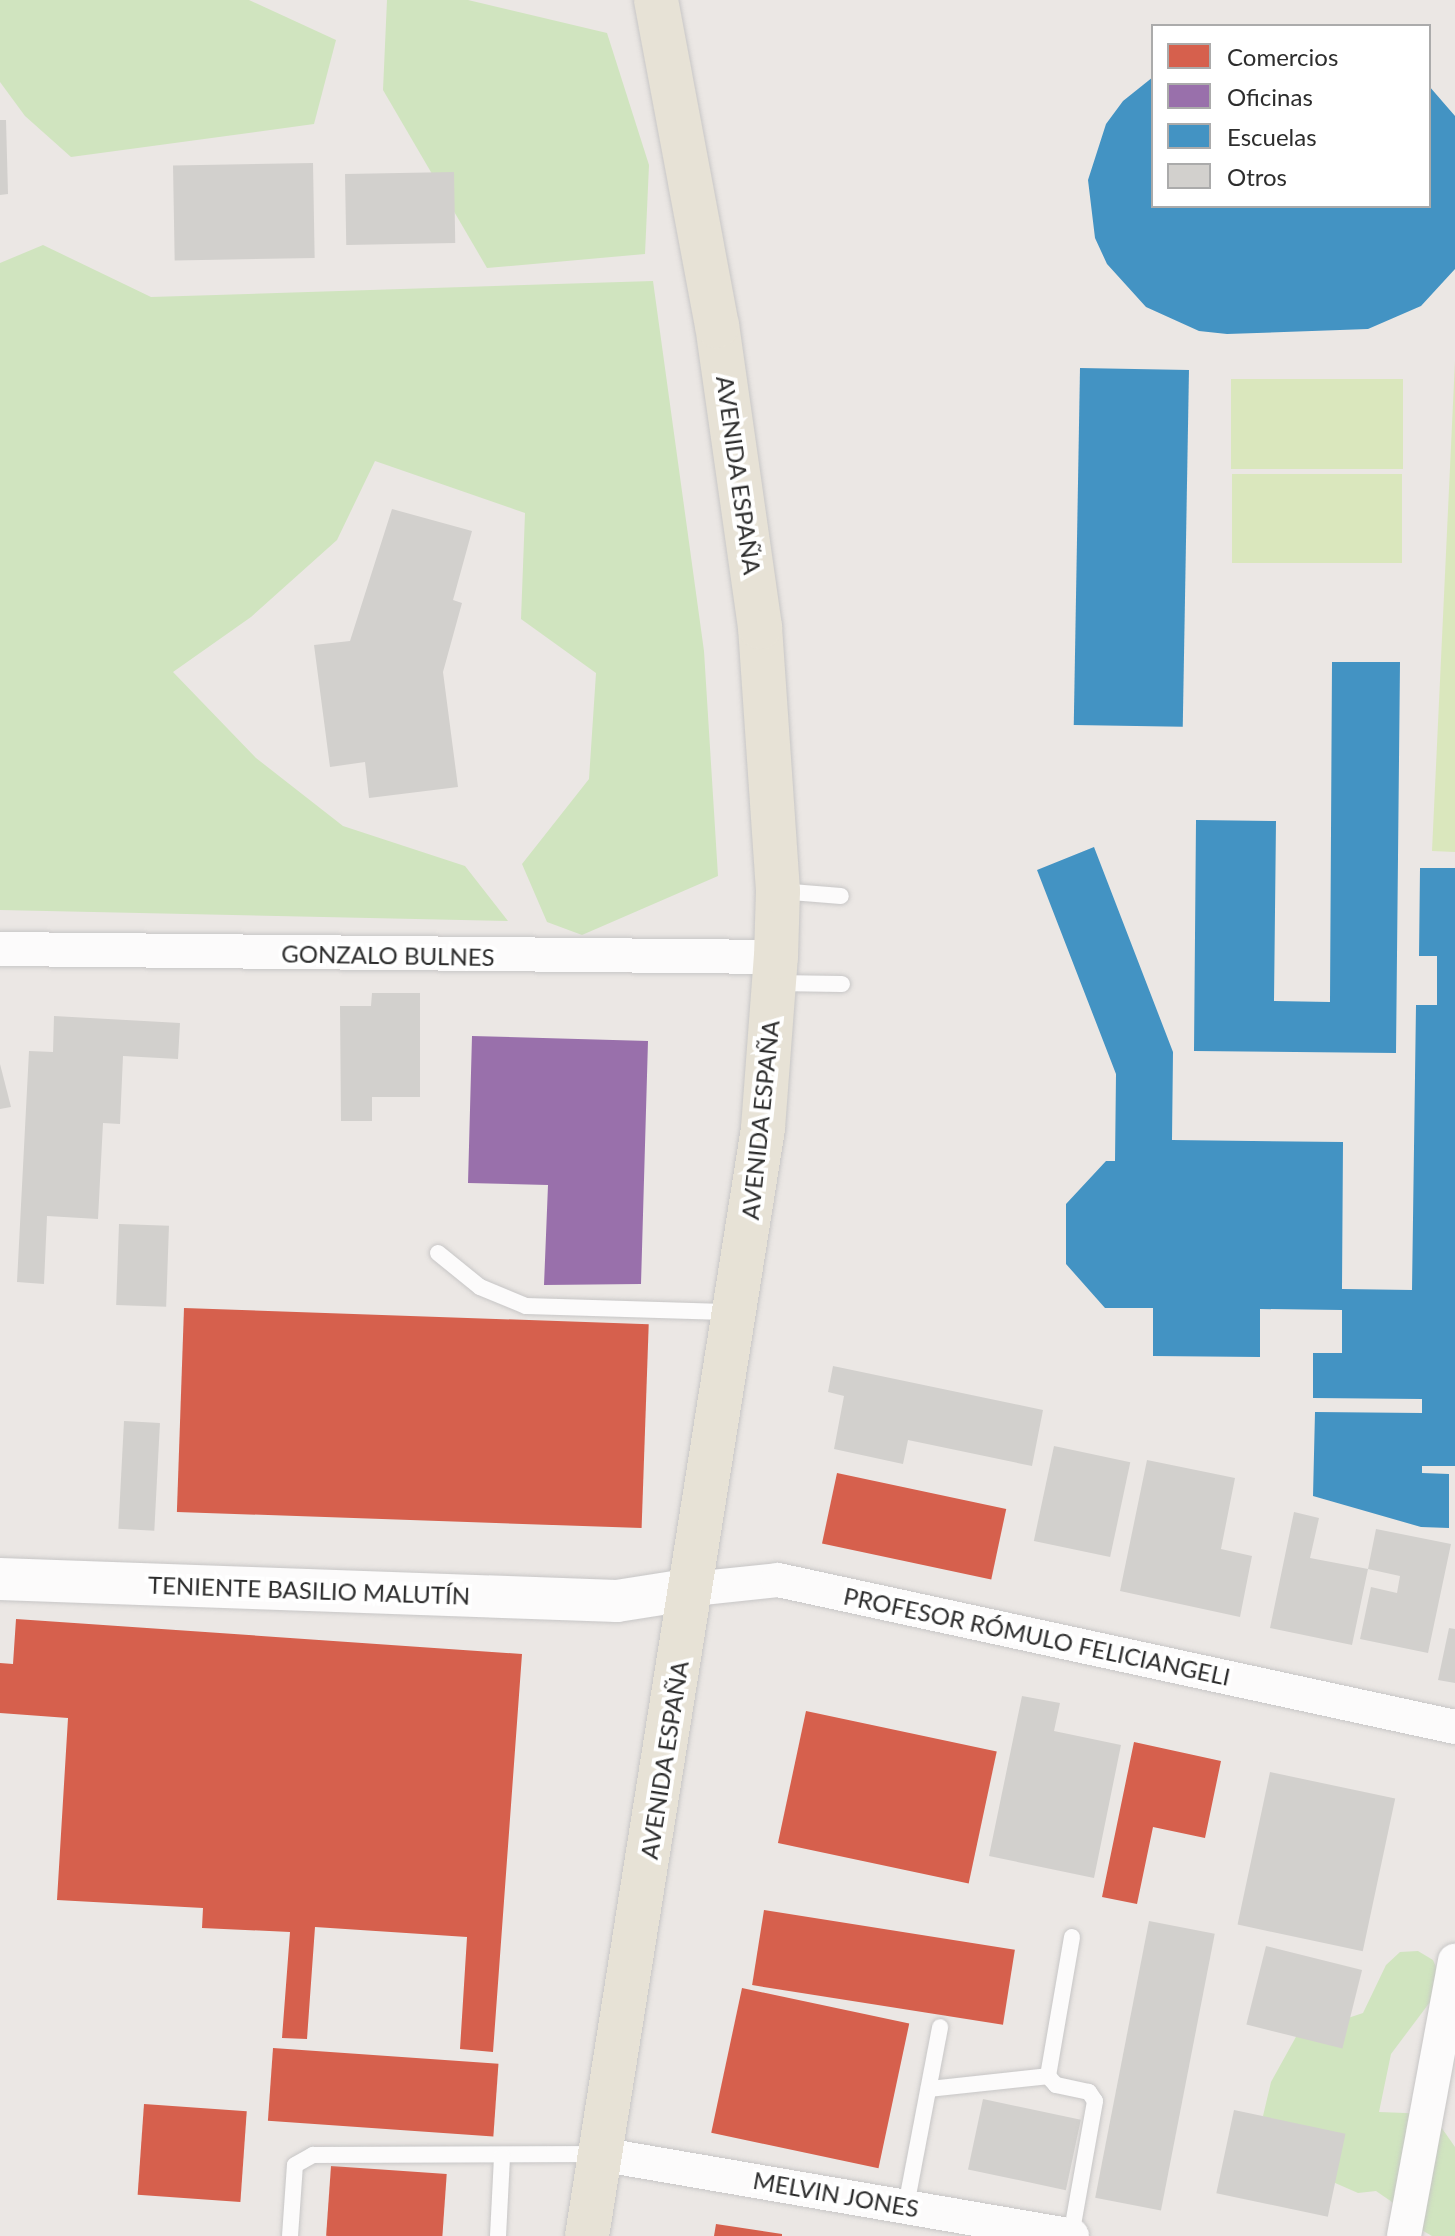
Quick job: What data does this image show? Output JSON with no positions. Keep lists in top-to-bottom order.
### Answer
{
  "streets": {
    "main road": ["AVENIDA ESPAÑA"],
    "street": [
      "GONZALO BULNES",
      "TENIENTE BASILIO MALUTÍN",
      "PROFESOR RÓMULO FELICIANGELI",
      "MELVIN JONES"
    ]
  },
  "crossings": [
    ["AVENIDA ESPAÑA", "GONZALO BULNES"],
    ["AVENIDA ESPAÑA", "PROFESOR RÓMULO FELICIANGELI"],
    ["AVENIDA ESPAÑA", "MELVIN JONES"],
    ["TENIENTE BASILIO MALUTÍN", "PROFESOR RÓMULO FELICIANGELI"]
  ],
  "legend": [
    "Comercios",
    "Oficinas",
    "Escuelas",
    "Otros"
  ]
}
